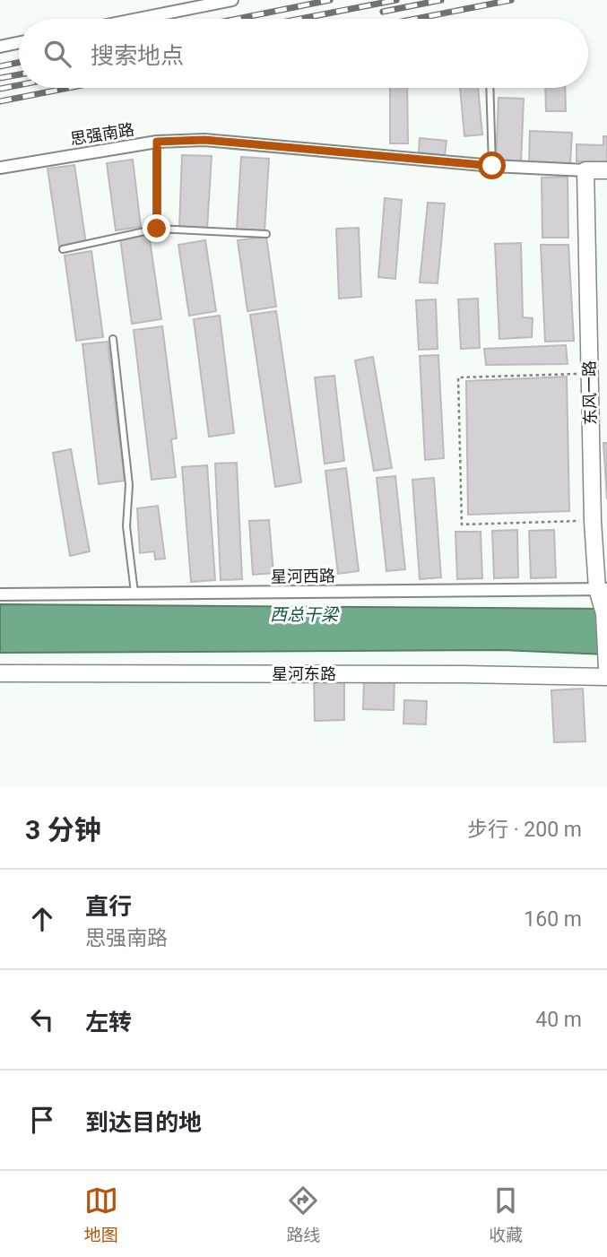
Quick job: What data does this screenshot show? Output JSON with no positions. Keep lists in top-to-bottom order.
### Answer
{
  "streets": {
    "main road": ["东风一路", "星河东路"],
    "street": ["思强南路", "星河西路"]
  },
  "crossings": [
    ["思强南路", "东风一路"],
    ["东风一路", "星河西路"]
  ],
  "water": ["西总干梁"],
  "page": {
    "search": "搜索地点",
    "heading": ["3 分钟", "步行 · 200 m"],
    "list": [
      ["直行", "思强南路", "160 m"],
      ["左转", "40 m"],
      "到达目的地"
    ],
    "nav": ["地图", "路线", "收藏"]
  }
}
